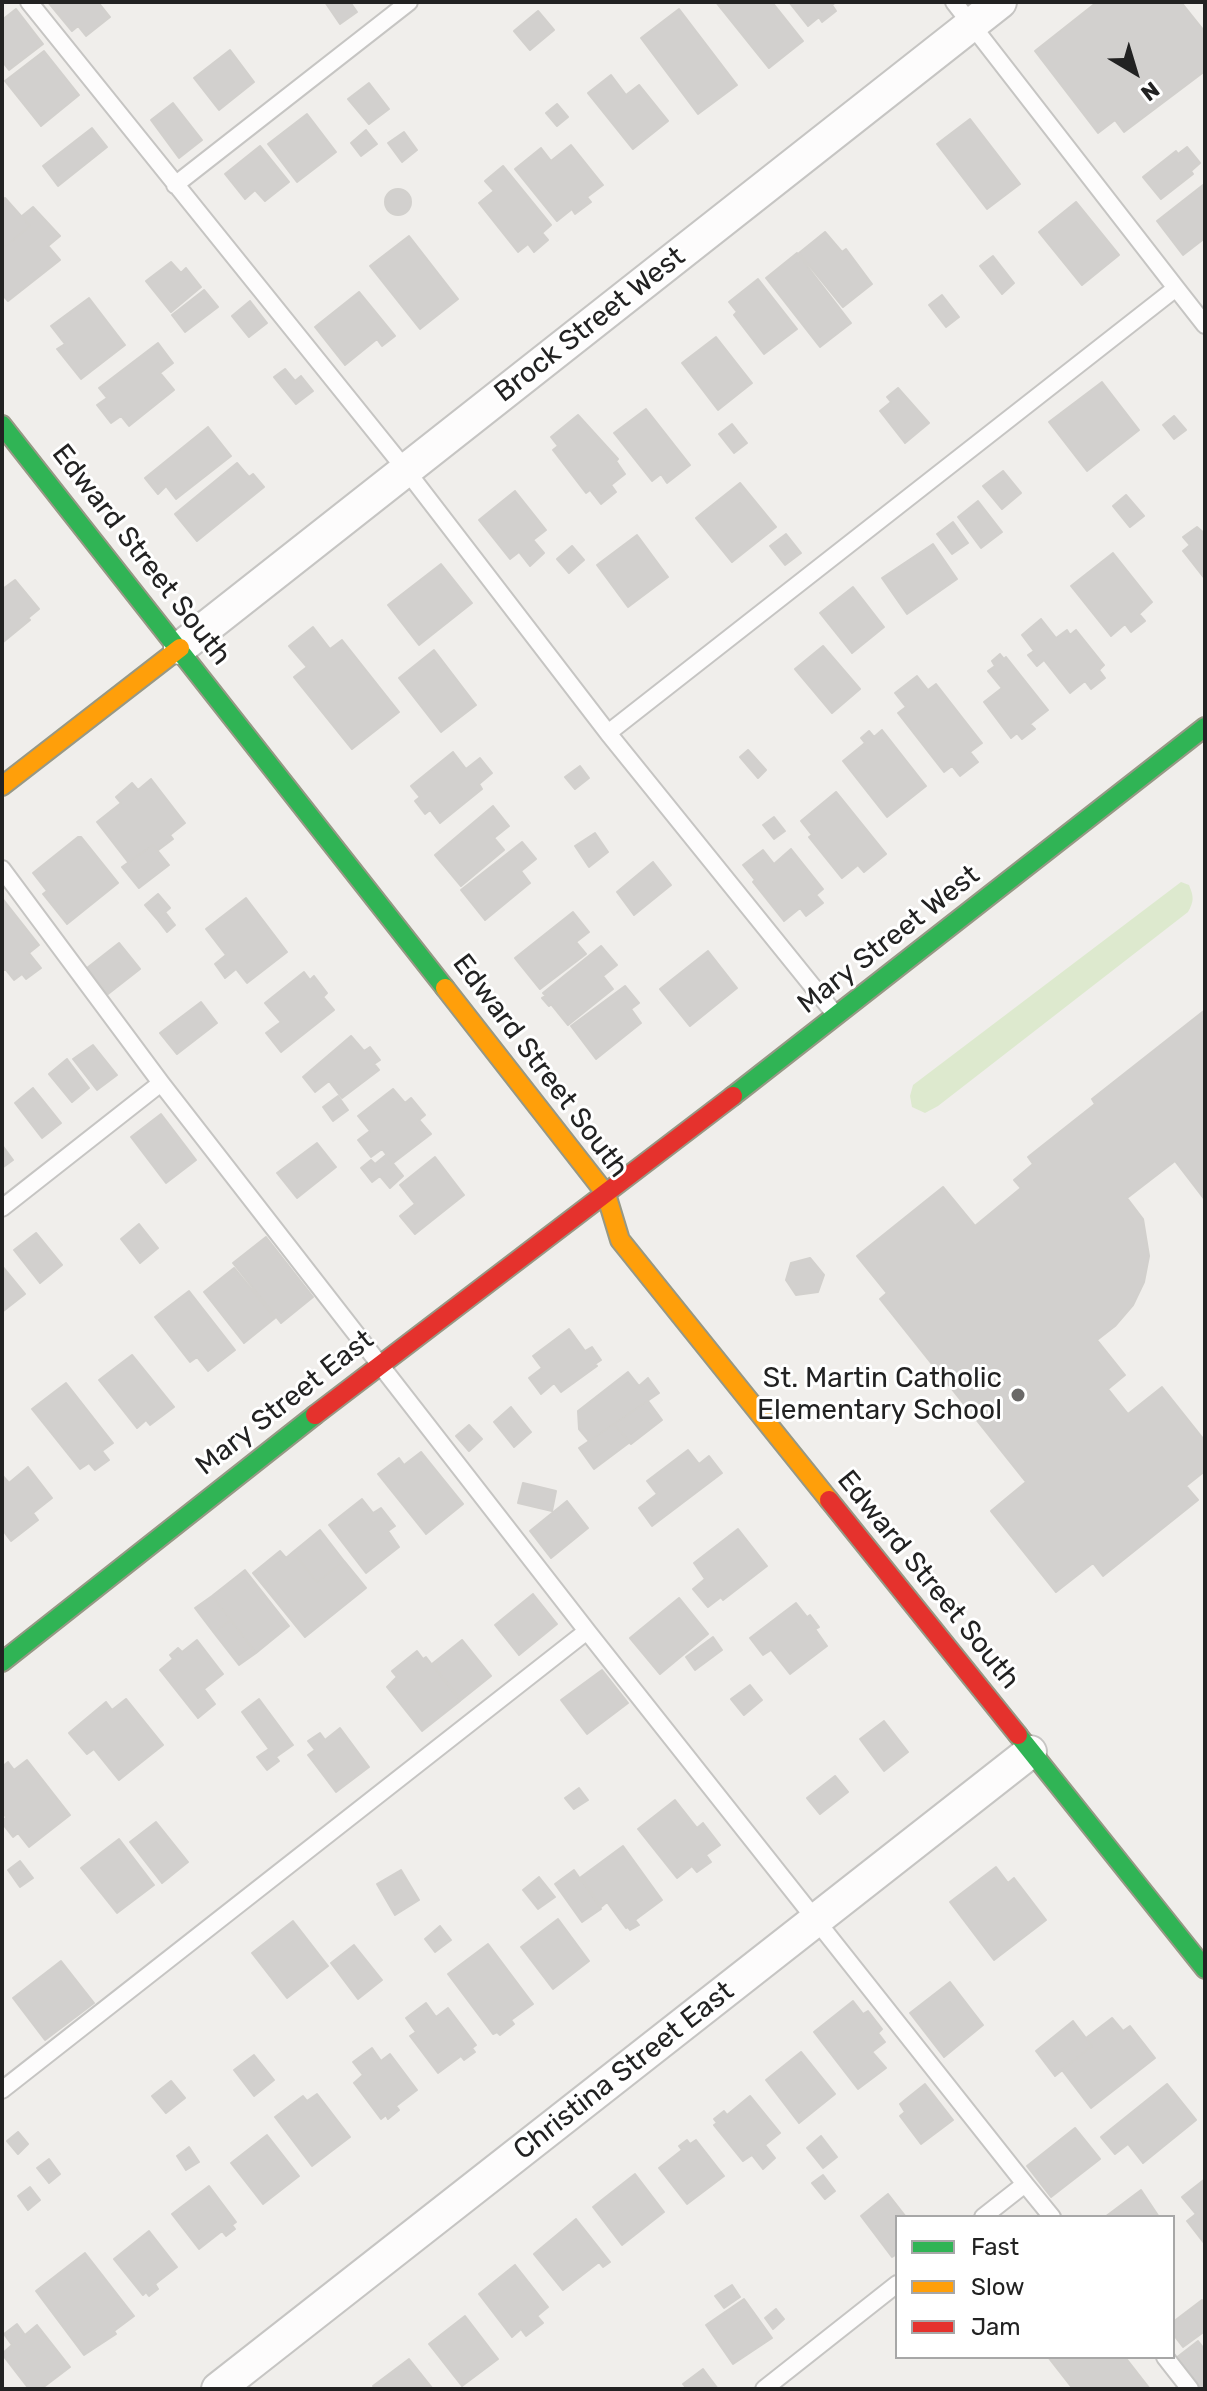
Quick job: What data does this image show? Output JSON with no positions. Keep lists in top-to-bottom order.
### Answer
{
  "streets": {
    "main road": ["Edward Street South", "Mary Street West", "Mary Street East"],
    "street": ["Brock Street West", "Christina Street East"]
  },
  "crossings": [
    ["Brock Street West", "Edward Street South"],
    ["Edward Street South", "Mary Street West"],
    ["Edward Street South", "Mary Street East"],
    ["Edward Street South", "Christina Street East"],
    ["Mary Street West", "Mary Street East"]
  ],
  "places": ["St. Martin Catholic Elementary School"],
  "legend": ["Fast", "Slow", "Jam"],
  "north": "bottom right"
}
